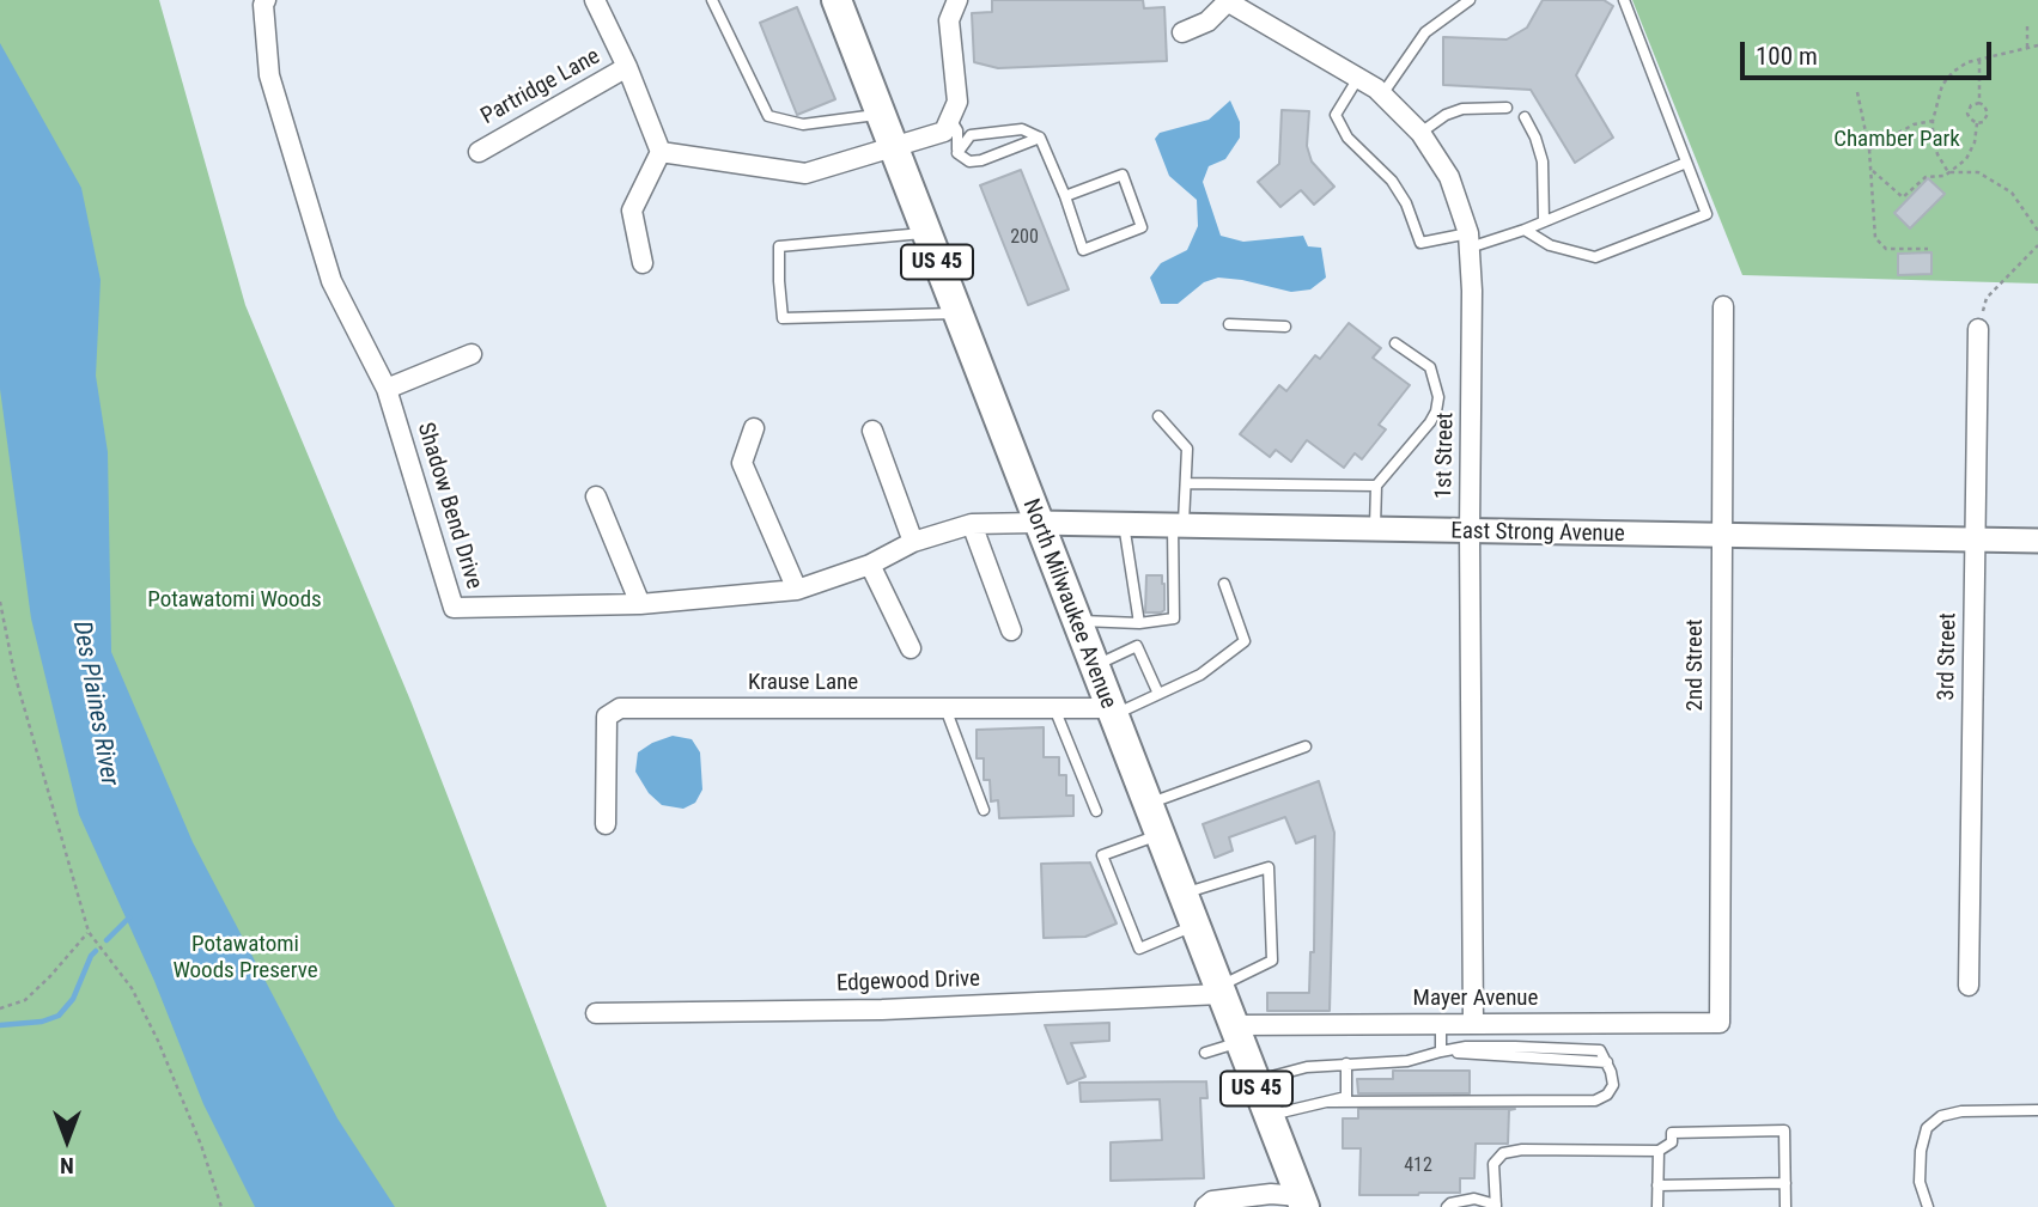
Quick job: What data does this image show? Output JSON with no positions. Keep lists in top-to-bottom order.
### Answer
{
  "streets": {
    "main road": ["US 45", "North Milwaukee Avenue"],
    "street": [
      "Partridge Lane",
      "1st Street",
      "Shadow Bend Drive",
      "East Strong Avenue",
      "3rd Street",
      "2nd Street",
      "Krause Lane",
      "Edgewood Drive",
      "Mayer Avenue"
    ]
  },
  "crossings": [
    ["1st Street", "East Strong Avenue"],
    ["1st Street", "Mayer Avenue"],
    ["Shadow Bend Drive", "East Strong Avenue"],
    ["Shadow Bend Drive", "North Milwaukee Avenue"],
    ["East Strong Avenue", "North Milwaukee Avenue"],
    ["East Strong Avenue", "3rd Street"],
    ["East Strong Avenue", "2nd Street"],
    ["North Milwaukee Avenue", "Krause Lane"],
    ["North Milwaukee Avenue", "Edgewood Drive"],
    ["North Milwaukee Avenue", "Mayer Avenue"],
    ["2nd Street", "Mayer Avenue"]
  ],
  "water": ["Des Plaines River"],
  "parks": ["Chamber Park", "Potawatomi Woods", "Potawatomi Woods Preserve"],
  "house_numbers": ["200", "412"],
  "scale_bar": "100 m",
  "north": "bottom"
}
